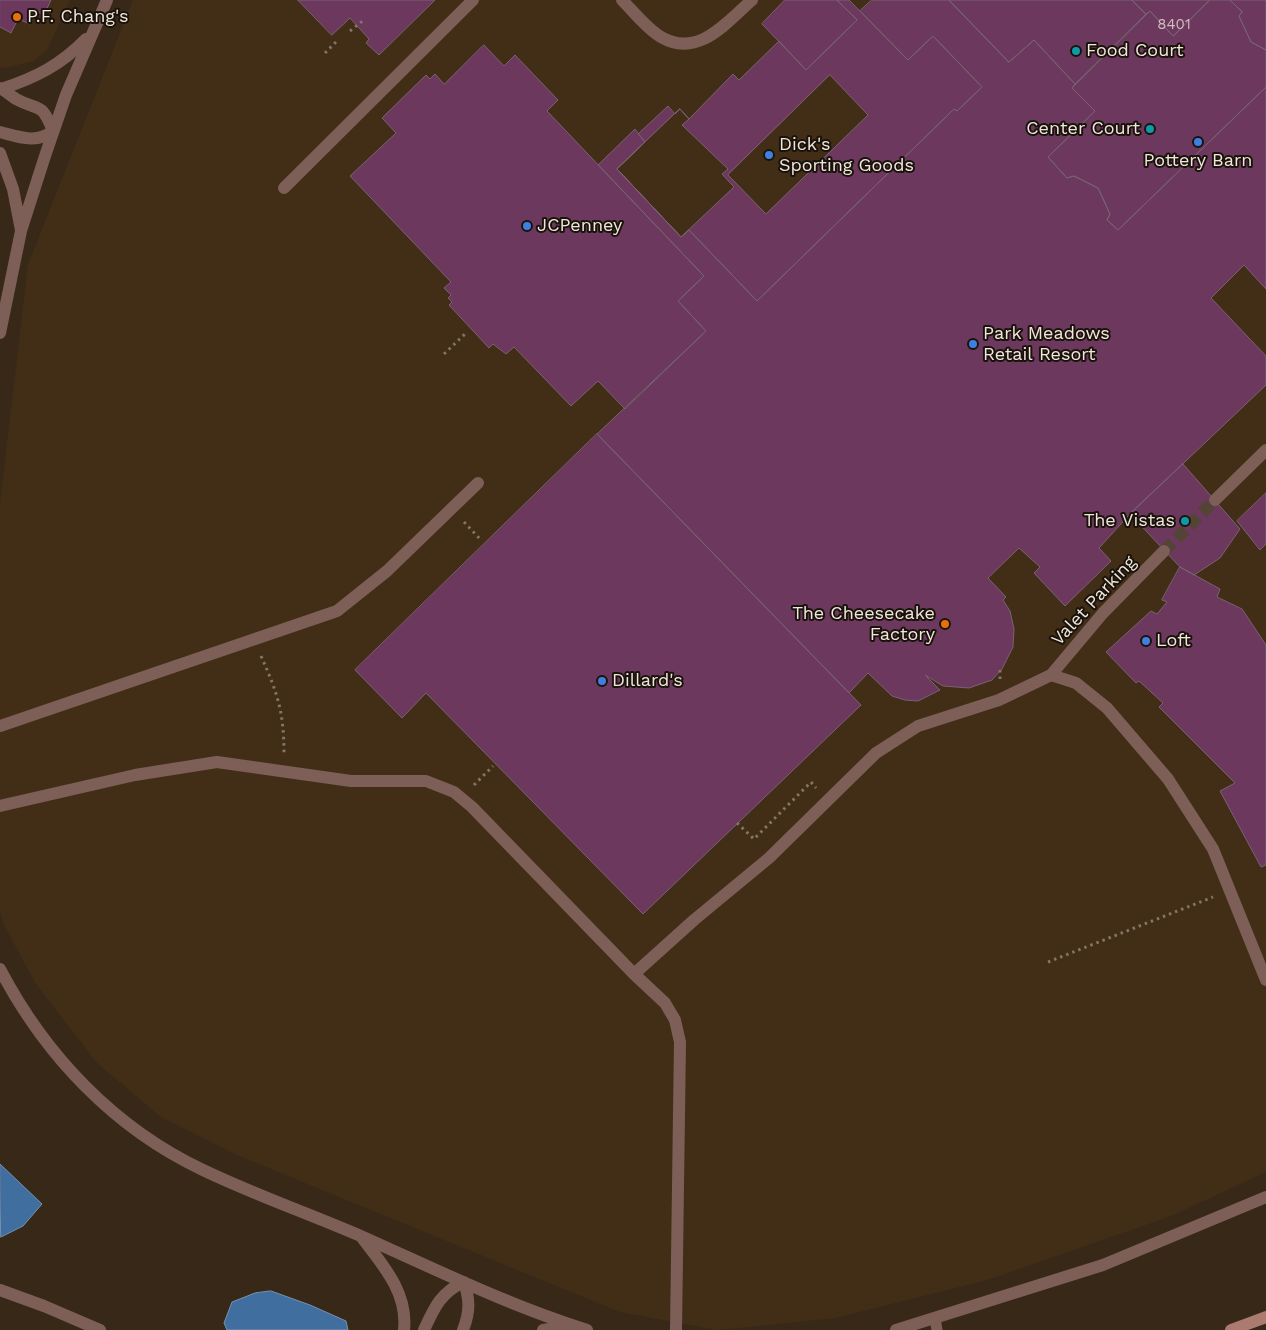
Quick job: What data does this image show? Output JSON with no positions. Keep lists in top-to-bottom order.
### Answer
{
  "streets": {
    "street": ["Valet Parking"]
  },
  "places": [
    "P.F. Chang's",
    "Food Court",
    "Center Court",
    "Pottery Barn",
    "Dick's Sporting Goods",
    "JCPenney",
    "Park Meadows Retail Resort",
    "The Vistas",
    "The Cheesecake Factory",
    "Loft",
    "Dillard's"
  ],
  "house_numbers": ["8401"]
}
